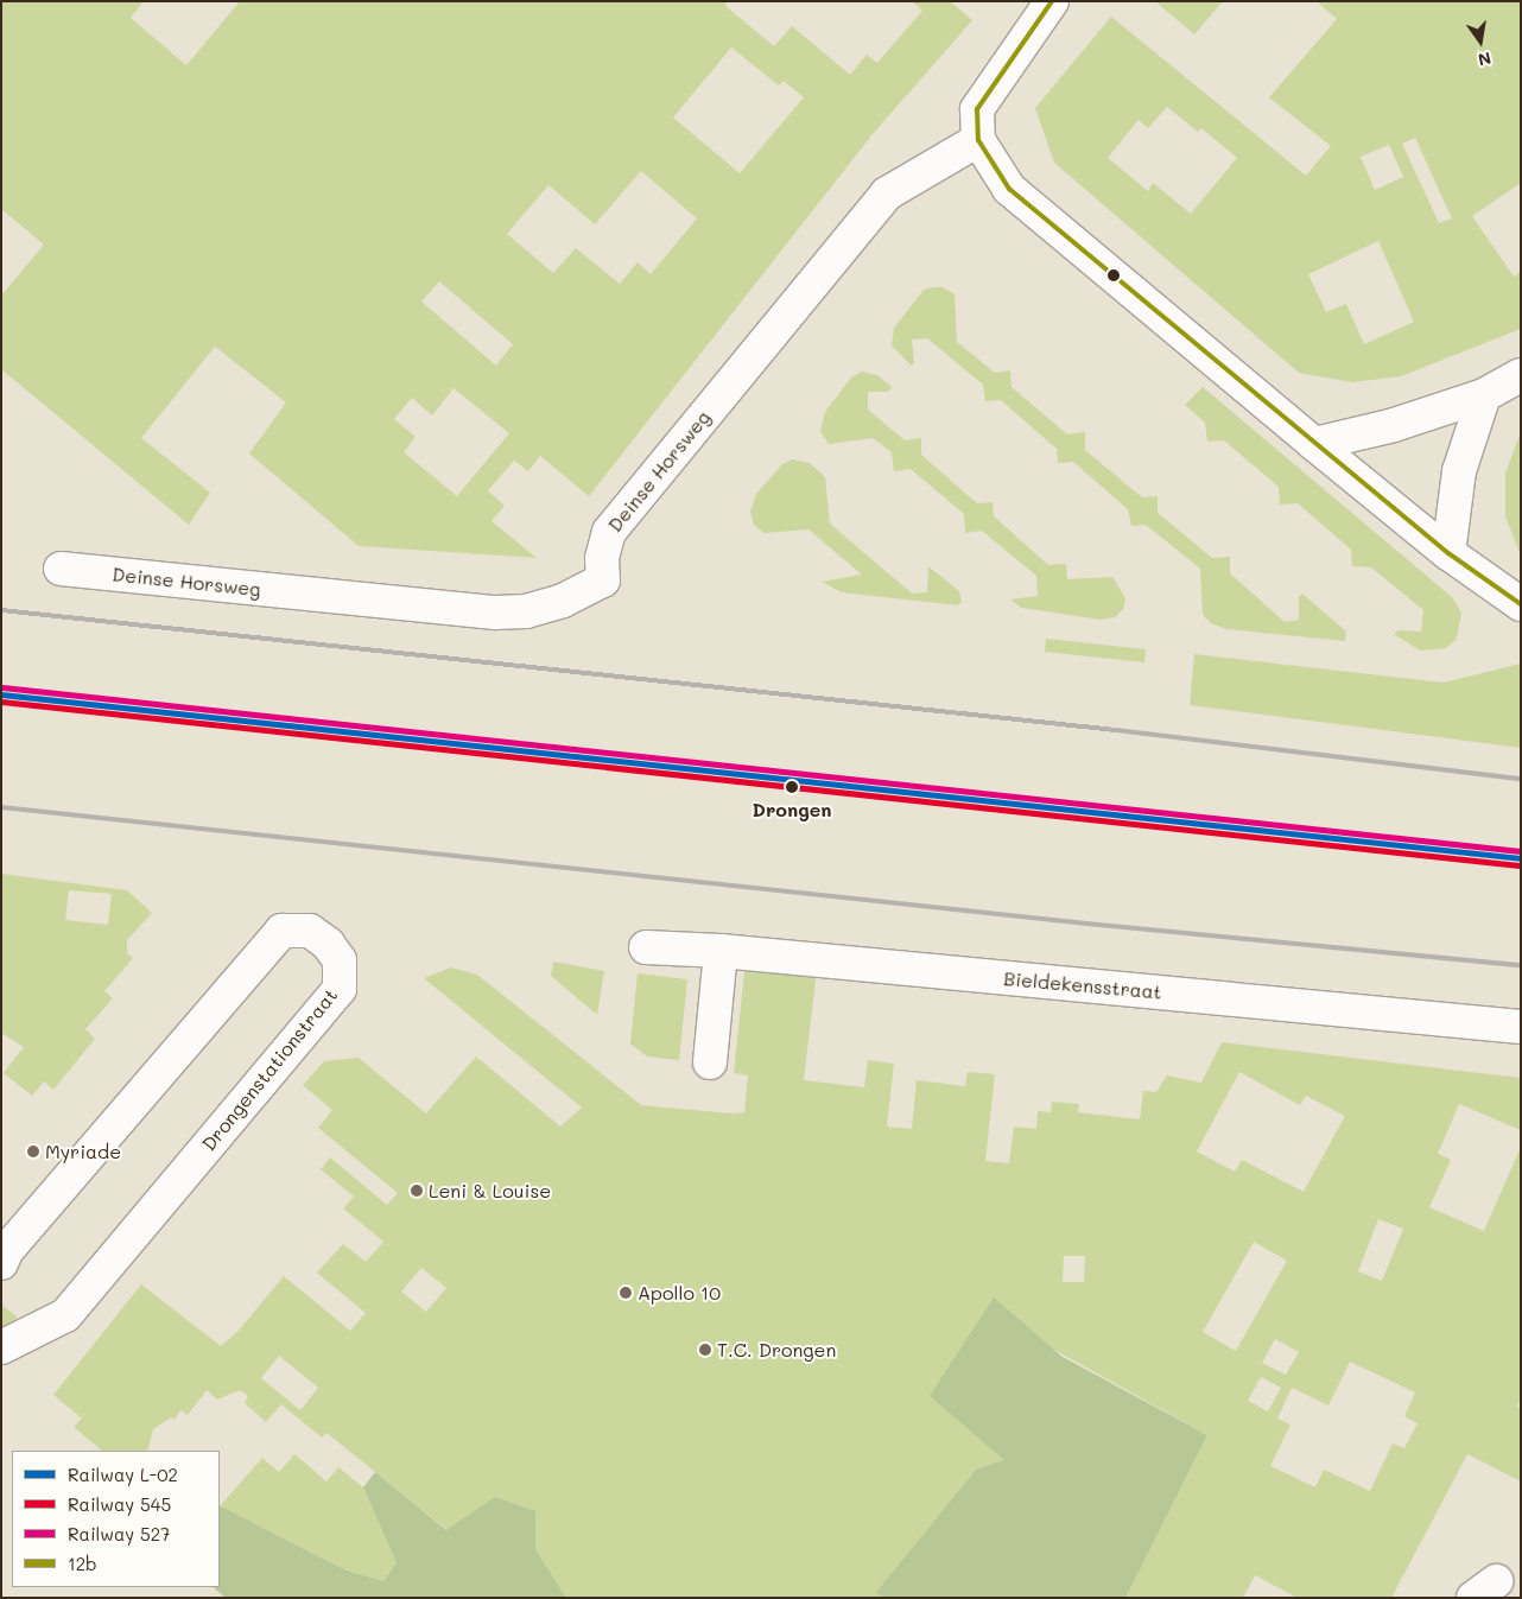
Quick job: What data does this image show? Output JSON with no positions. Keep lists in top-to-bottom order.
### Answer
{
  "streets": {
    "street": ["Deinse Horsweg", "Bieldekensstraat", "Drongenstationstraat"]
  },
  "places": [
    "Drongen",
    "Myriade",
    "Leni & Louise",
    "Apollo 10",
    "T.C. Drongen"
  ],
  "lines": [
    "transit line 12b",
    "rail line 527",
    "rail line L-02",
    "rail line 545"
  ],
  "legend": [
    "Railway L-02",
    "Railway 545",
    "Railway 527",
    "12b"
  ],
  "north": "bottom"
}
